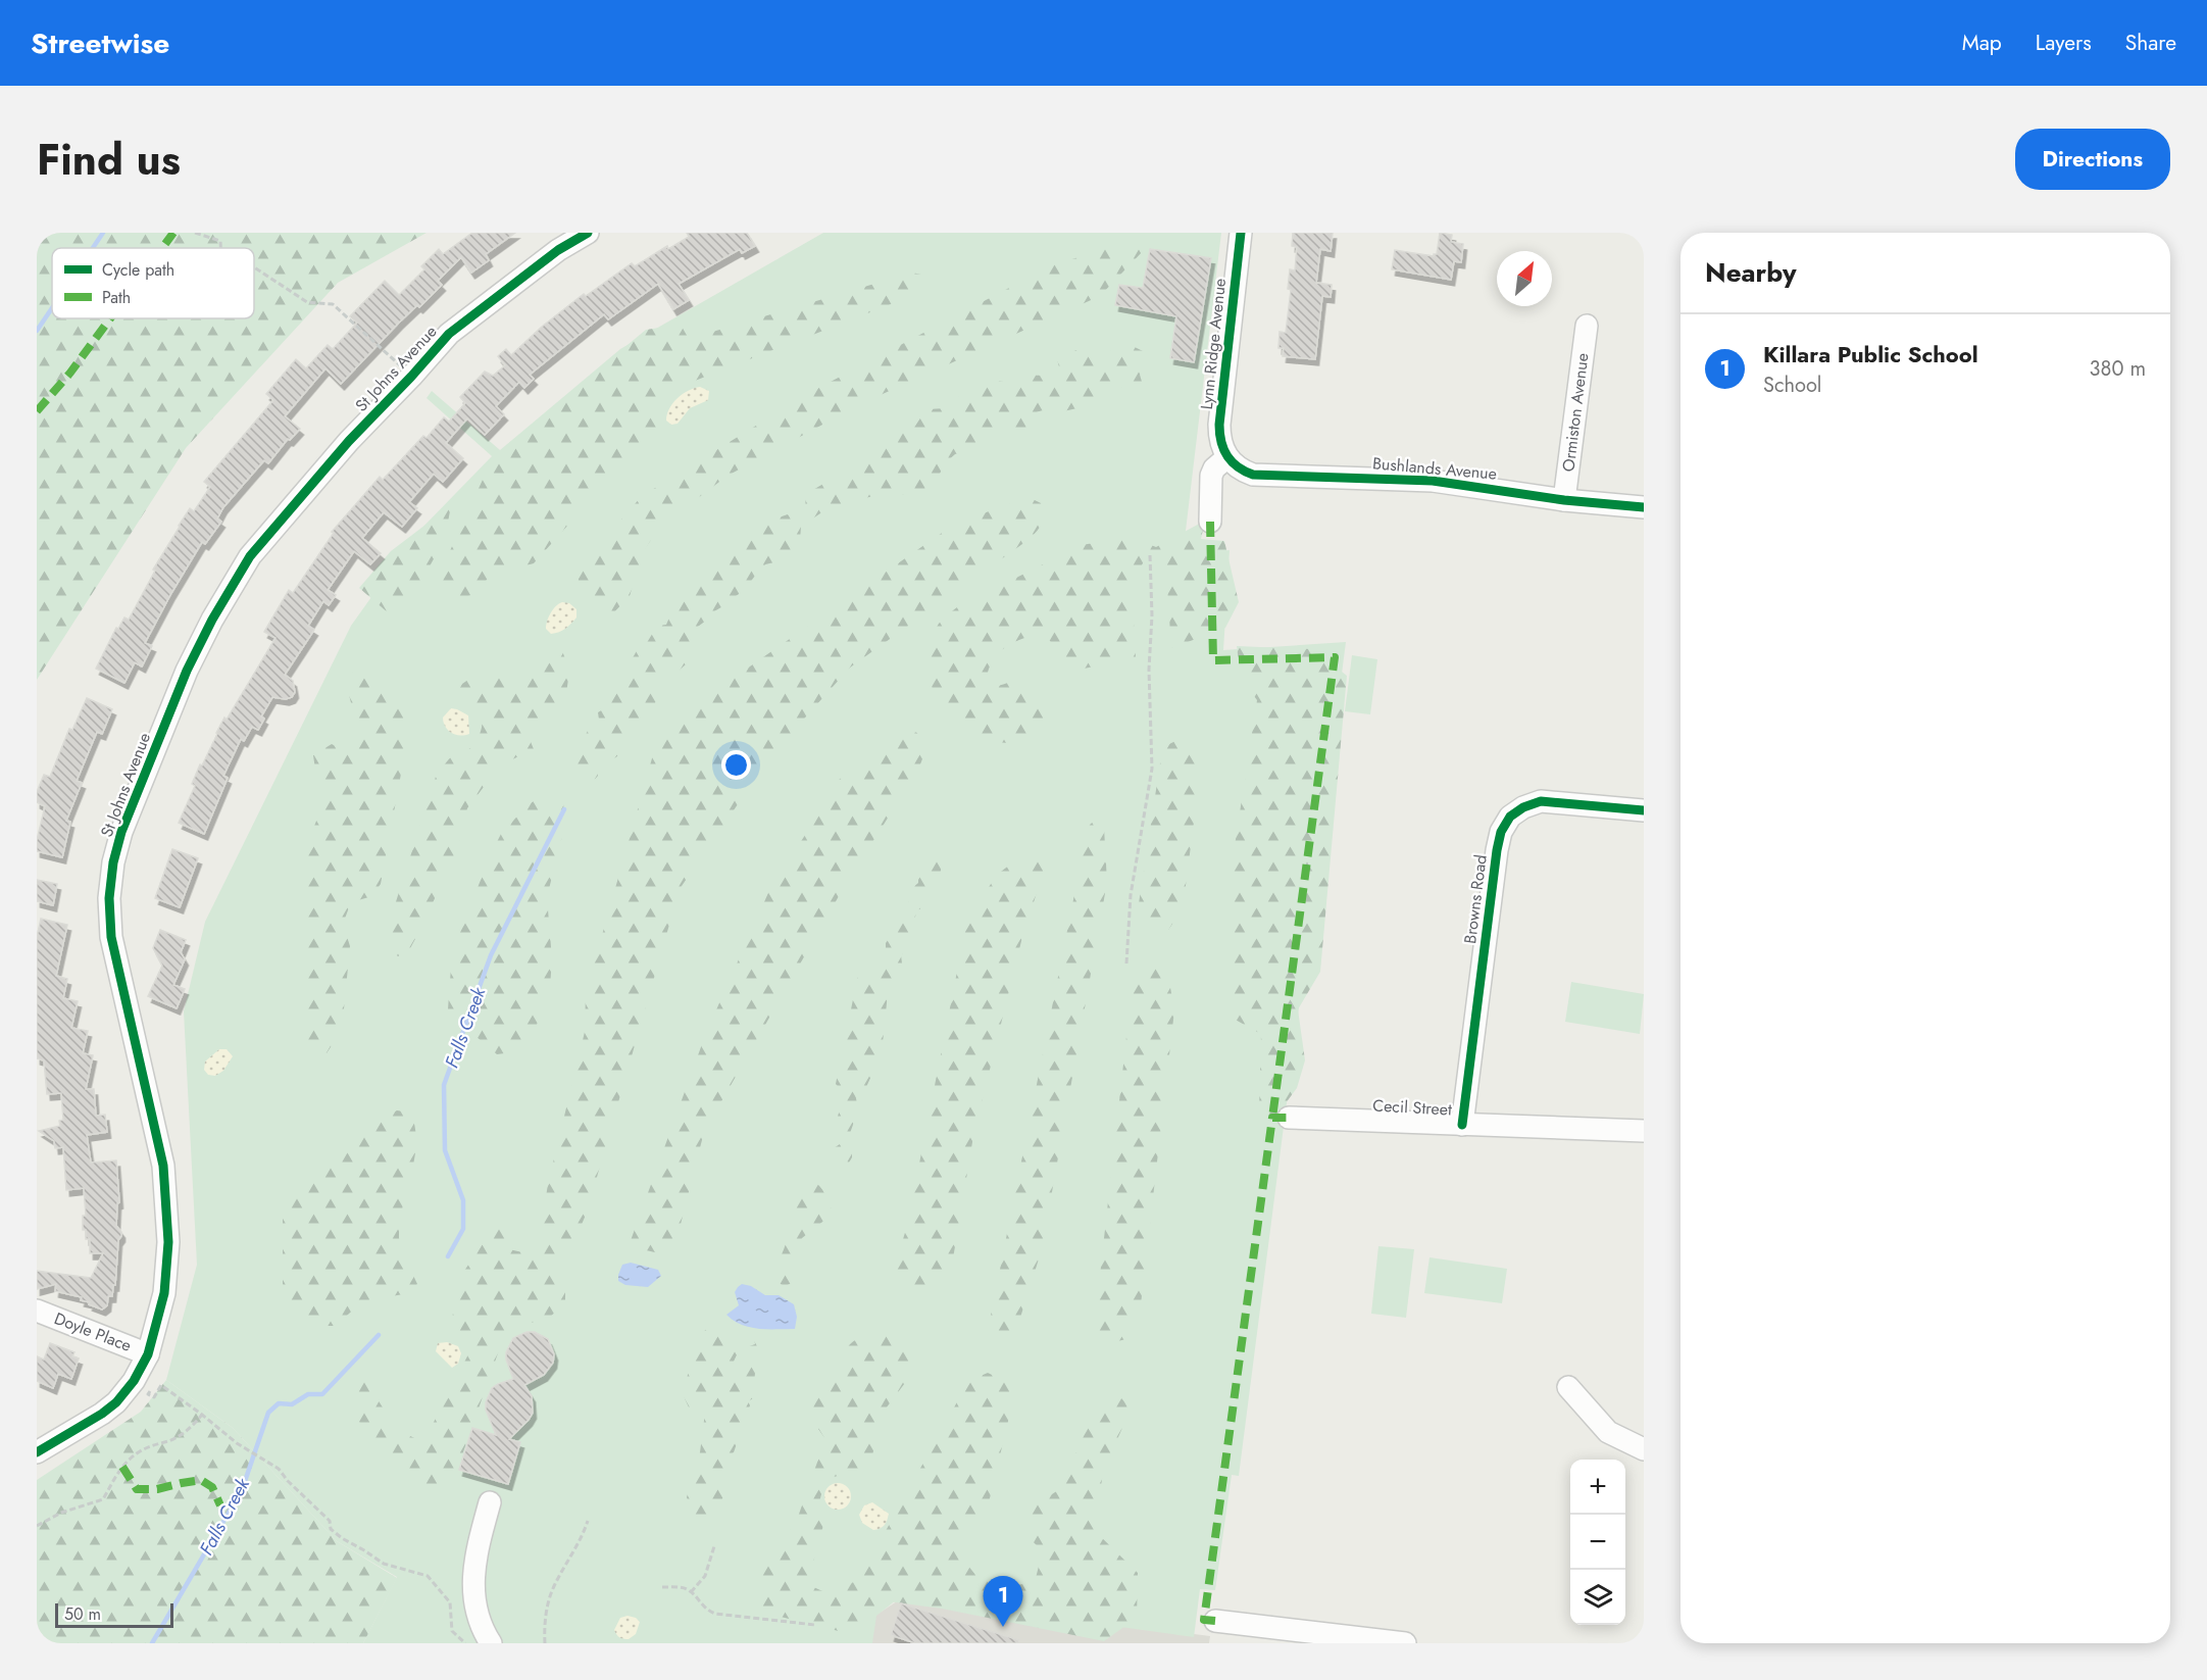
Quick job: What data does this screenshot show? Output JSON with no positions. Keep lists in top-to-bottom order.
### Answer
{
  "streets": {
    "street": [
      "Lynn Ridge Avenue",
      "St Johns Avenue",
      "Ormiston Avenue",
      "Bushlands Avenue",
      "Browns Road",
      "Cecil Street",
      "Doyle Place"
    ]
  },
  "crossings": [
    ["Lynn Ridge Avenue", "Bushlands Avenue"],
    ["St Johns Avenue", "Doyle Place"],
    ["Ormiston Avenue", "Bushlands Avenue"],
    ["Browns Road", "Cecil Street"]
  ],
  "water": ["Falls Creek"],
  "legend": ["Cycle path", "Path"],
  "scale_bar": "50 m",
  "north": "top right",
  "page": {
    "header": "Streetwise",
    "nav": ["Map", "Layers", "Share"],
    "title": "Find us",
    "buttons": "Directions",
    "heading": "Nearby",
    "list": [
      {
        "mark": "1",
        "name": "Killara Public School",
        "note": "School",
        "value": "380 m"
      }
    ],
    "map_buttons": ["+", "−"],
    "pins": "1",
    "scale": "50 m"
  }
}
